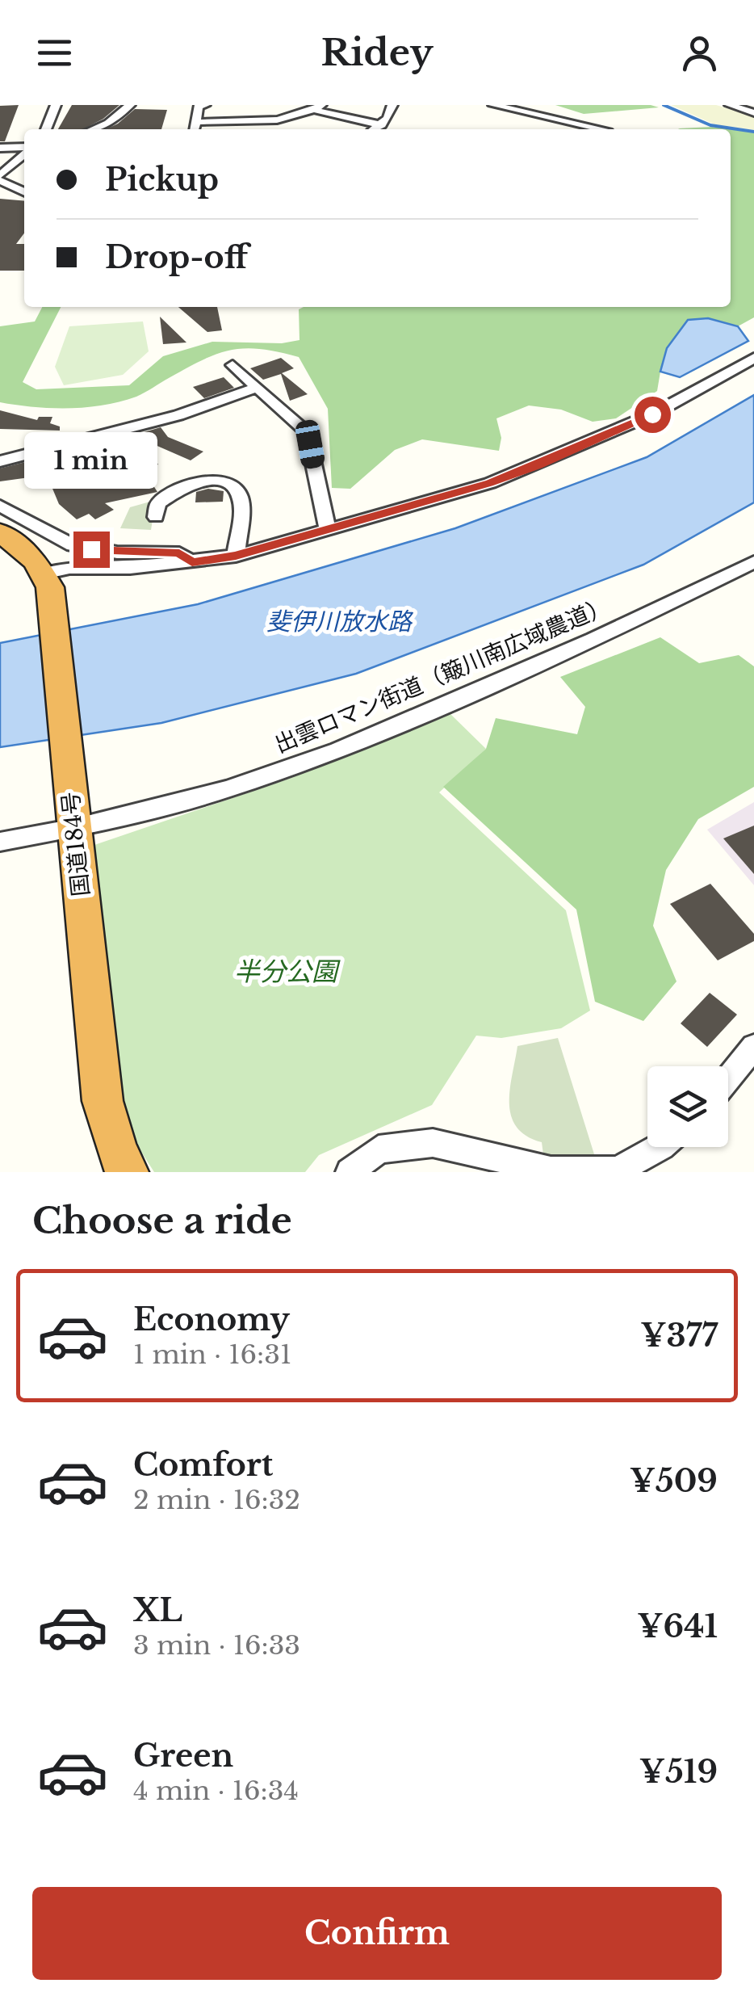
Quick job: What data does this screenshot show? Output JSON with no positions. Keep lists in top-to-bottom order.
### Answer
{
  "streets": {
    "highway": ["国道184号"],
    "street": ["出雲ロマン街道（簸川南広域農道）"]
  },
  "crossings": [
    ["出雲ロマン街道（簸川南広域農道）", "国道184号"]
  ],
  "water": ["斐伊川放水路"],
  "parks": ["半分公園"],
  "page": {
    "header": "Ridey",
    "banner": ["Pickup", "Drop-off"],
    "bubble": "1 min",
    "heading": "Choose a ride",
    "list": [
      {
        "name": "Economy",
        "note": "1 min · 16:31",
        "value": "¥377"
      },
      {
        "name": "Comfort",
        "note": "2 min · 16:32",
        "value": "¥509"
      },
      {
        "name": "XL",
        "note": "3 min · 16:33",
        "value": "¥641"
      },
      {
        "name": "Green",
        "note": "4 min · 16:34",
        "value": "¥519"
      }
    ],
    "buttons": "Confirm"
  }
}
